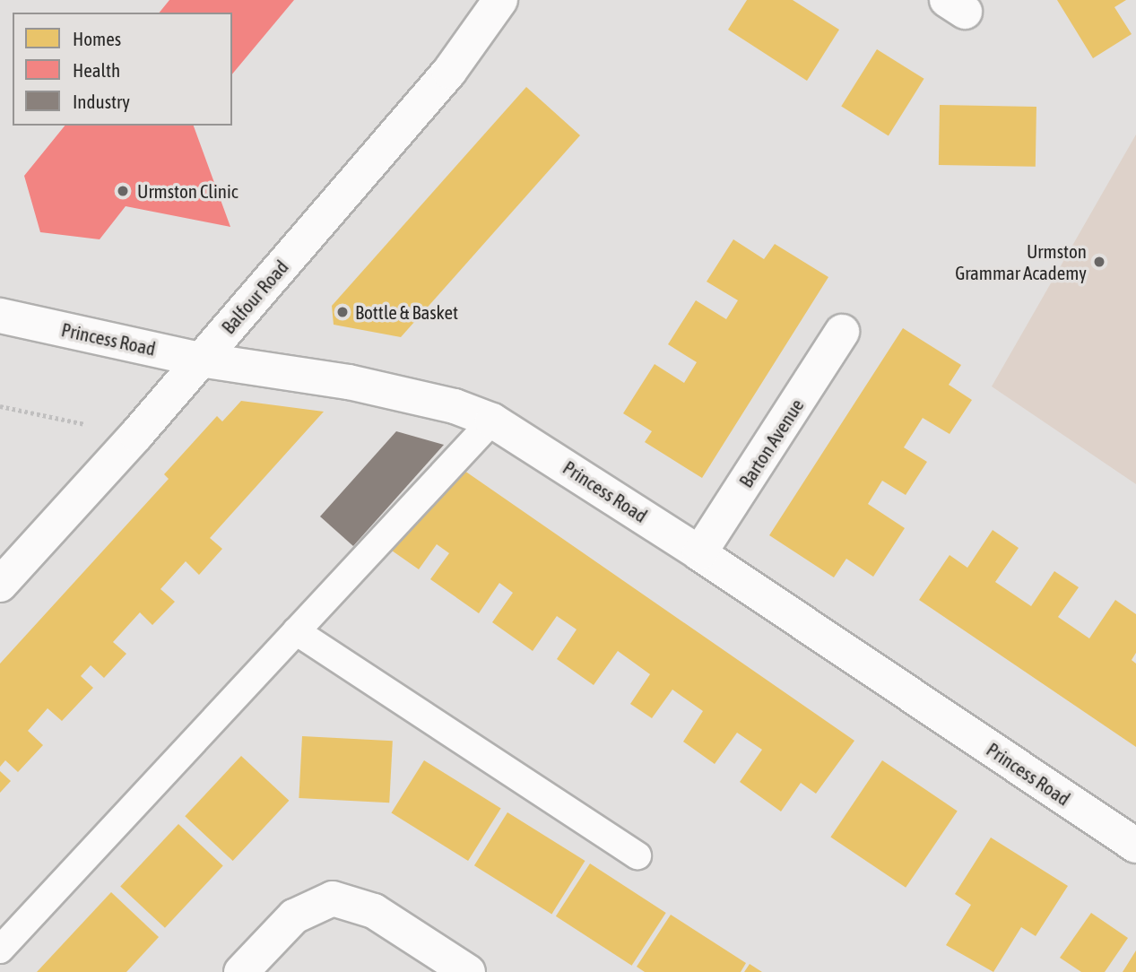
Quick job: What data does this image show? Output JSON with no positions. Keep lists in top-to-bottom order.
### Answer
{
  "streets": {
    "street": ["Balfour Road", "Princess Road", "Barton Avenue"]
  },
  "crossings": [
    ["Balfour Road", "Princess Road"],
    ["Princess Road", "Barton Avenue"]
  ],
  "places": ["Urmston Clinic", "Urmston Grammar Academy", "Bottle & Basket"],
  "legend": ["Homes", "Health", "Industry"]
}
